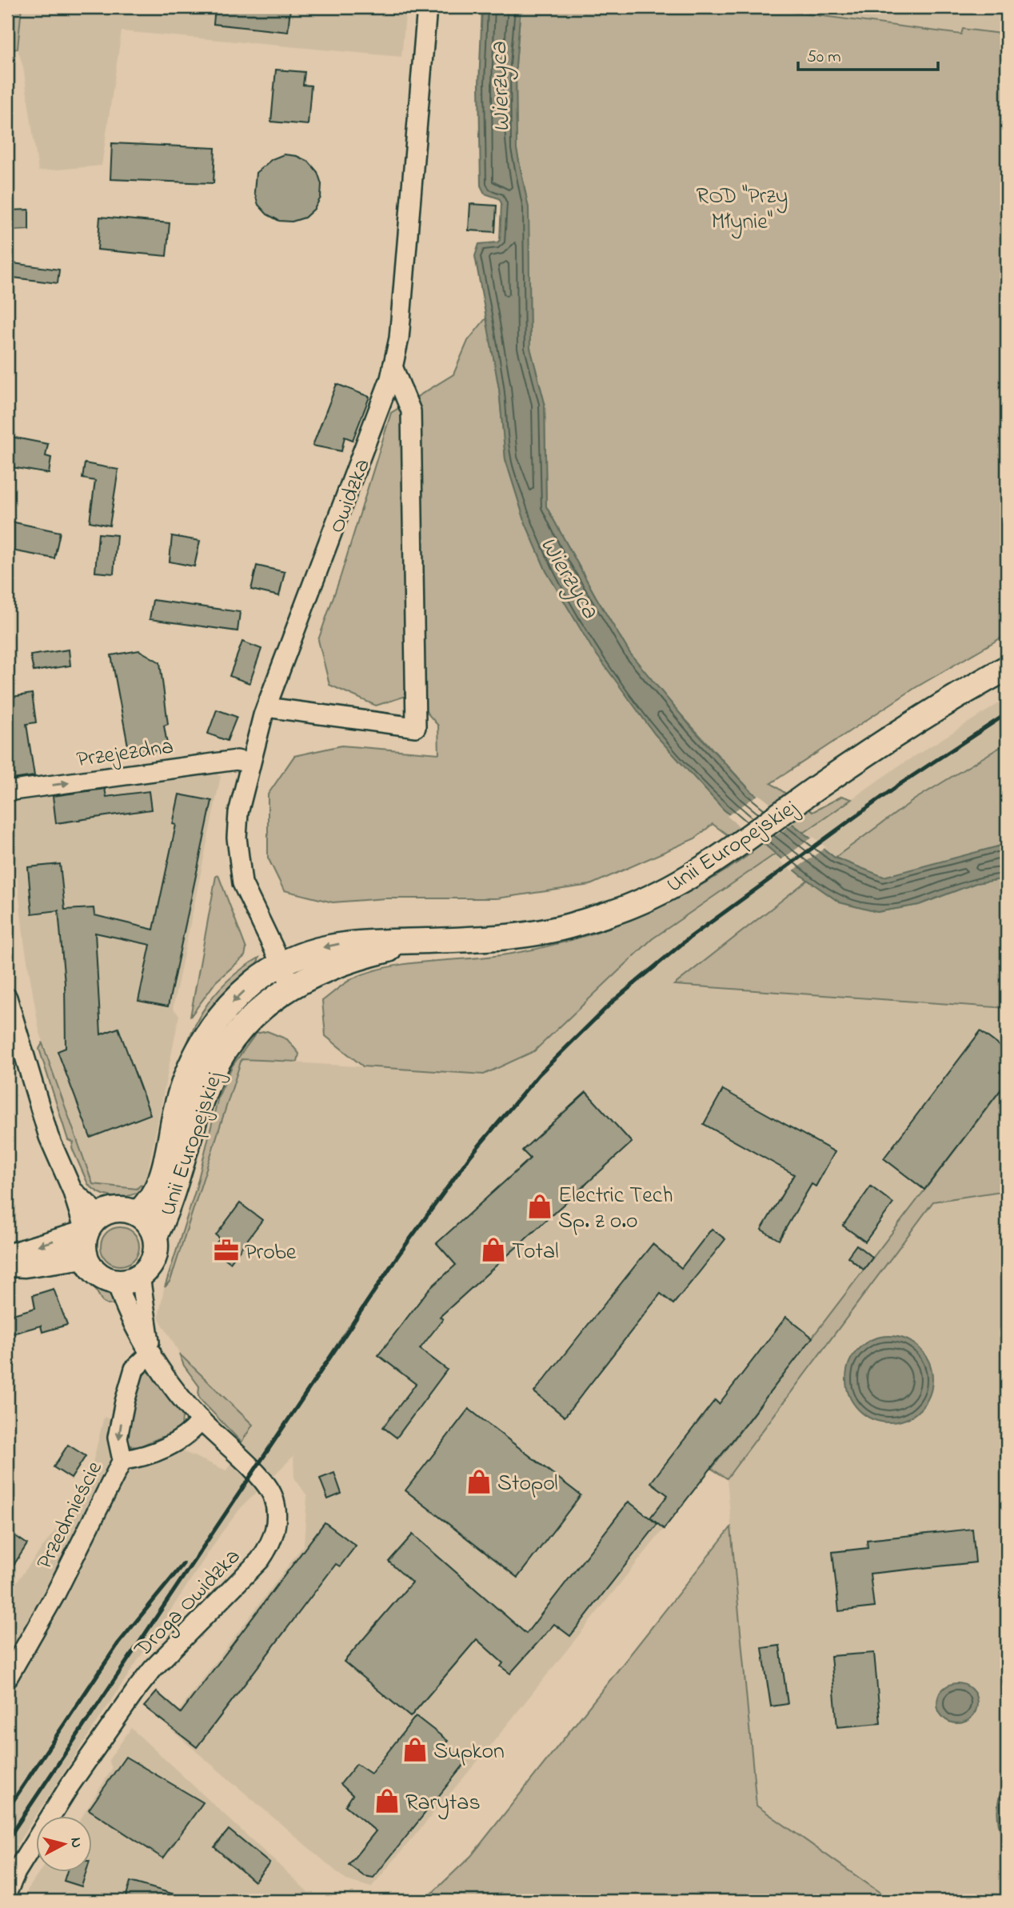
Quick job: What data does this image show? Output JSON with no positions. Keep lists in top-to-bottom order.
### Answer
{
  "streets": {
    "main road": ["Unii Europejskiej"],
    "street": [
      "Owidzka",
      "Przejezdna",
      "Przedmieście",
      "Droga Owidzka"
    ]
  },
  "crossings": [
    ["Owidzka", "Przejezdna"],
    ["Owidzka", "Unii Europejskiej"],
    ["Unii Europejskiej", "Droga Owidzka"],
    ["Przedmieście", "Droga Owidzka"]
  ],
  "one_way": ["Przejezdna"],
  "water": ["Wierzyca"],
  "parks": ["ROD \"Przy Młynie\""],
  "places": {
    "shop": [
      "Electric Tech Sp. z o.o",
      "Total",
      "Stopol",
      "Supkon",
      "Rarytas"
    ],
    "office": ["Probe"]
  },
  "scale_bar": "50 m",
  "north": "right"
}
